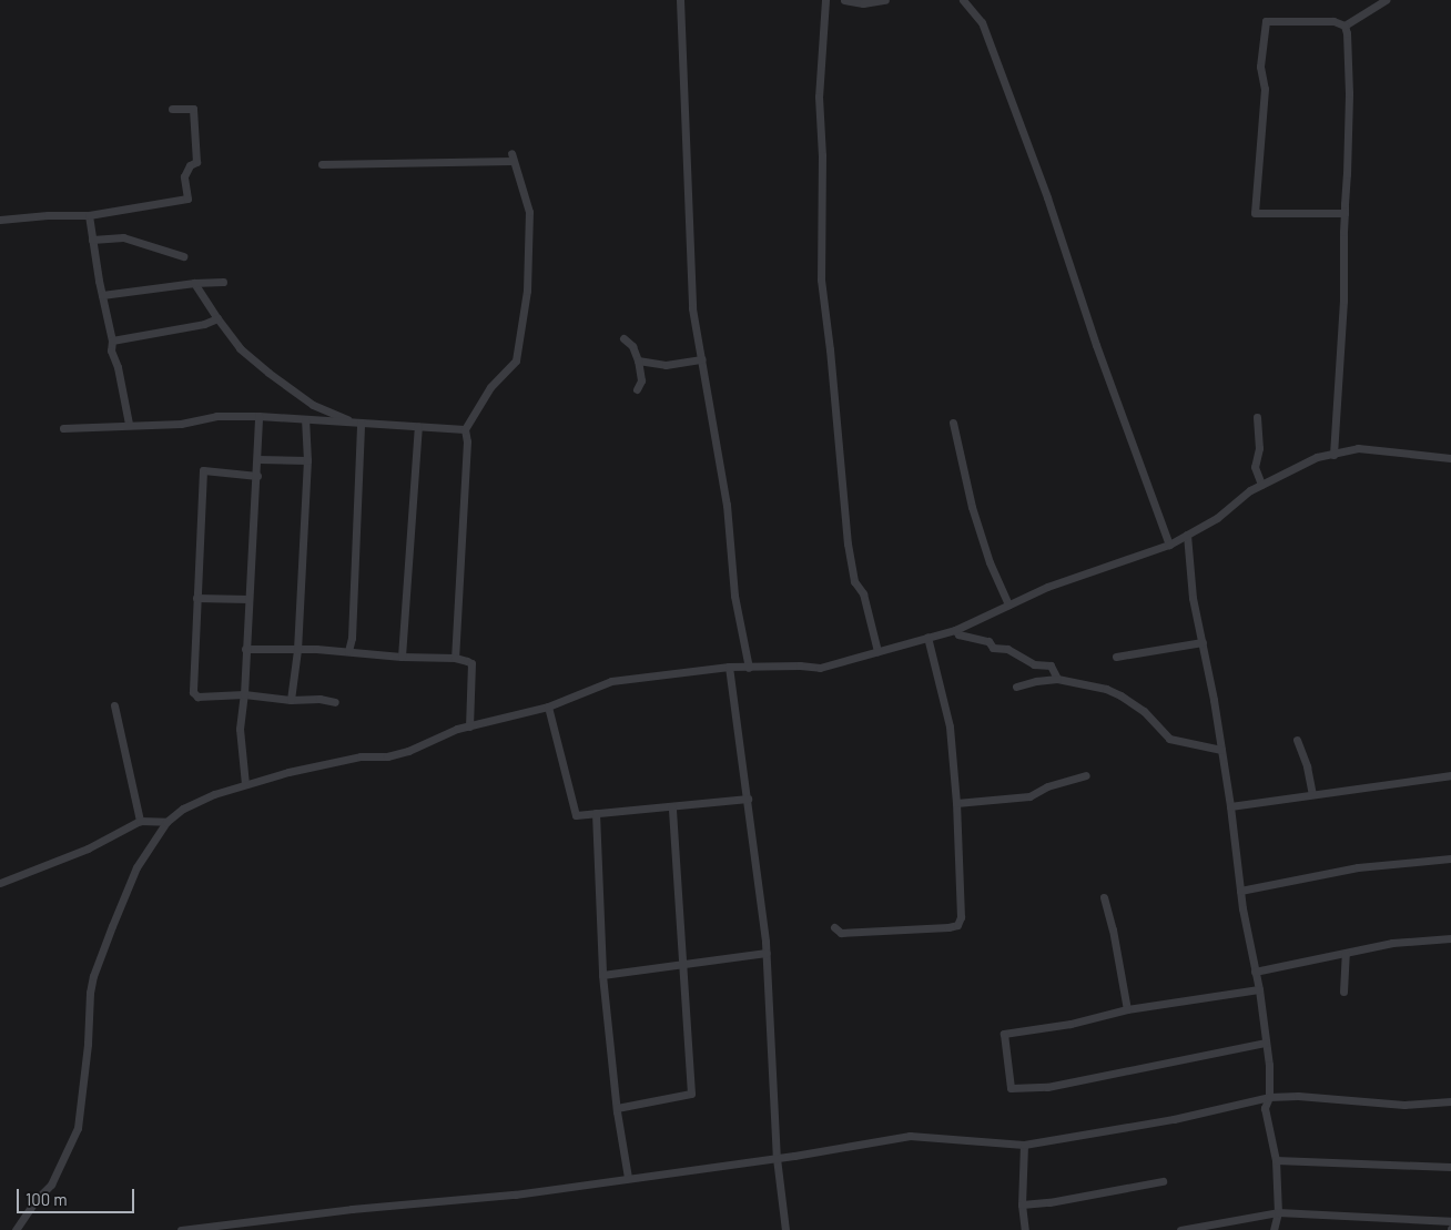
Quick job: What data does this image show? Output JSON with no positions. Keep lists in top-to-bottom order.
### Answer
{
  "scale_bar": "100 m"
}
